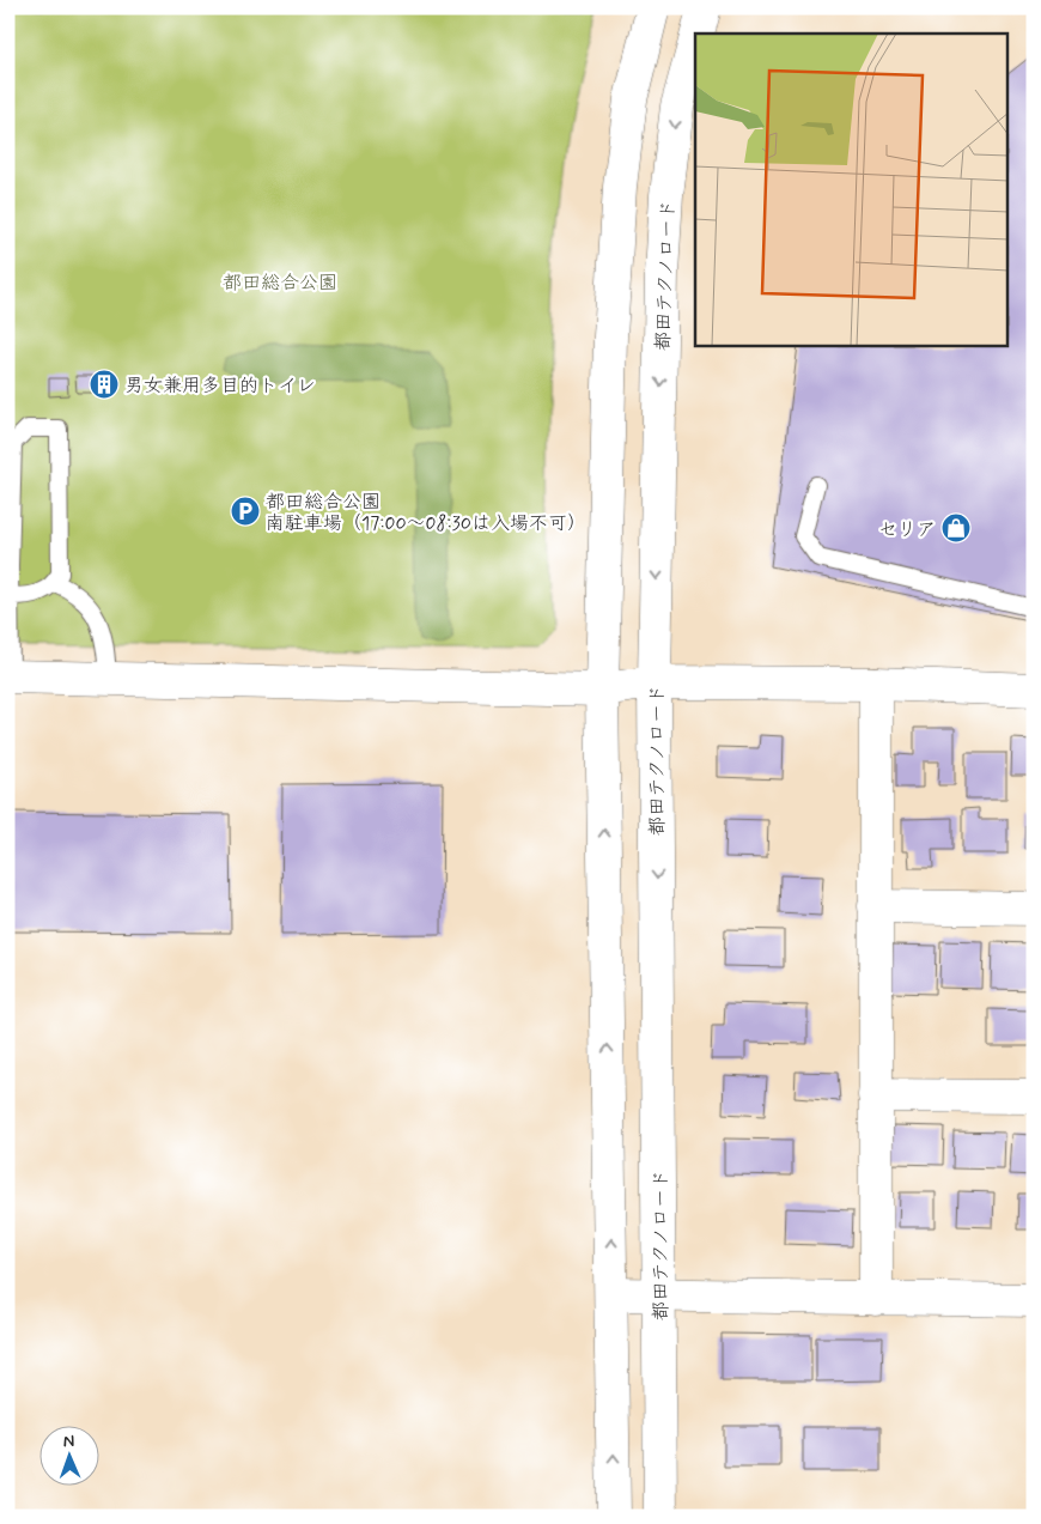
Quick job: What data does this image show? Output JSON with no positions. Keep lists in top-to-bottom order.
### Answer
{
  "streets": {
    "street": ["都田テクノロード"]
  },
  "parks": ["都田総合公園"],
  "places": {
    "building": ["男女兼用多目的トイレ"],
    "parking": ["都田総合公園 南駐車場（17:00～08:30は入場不可）"],
    "shop": ["セリア"]
  },
  "north": "top"
}
